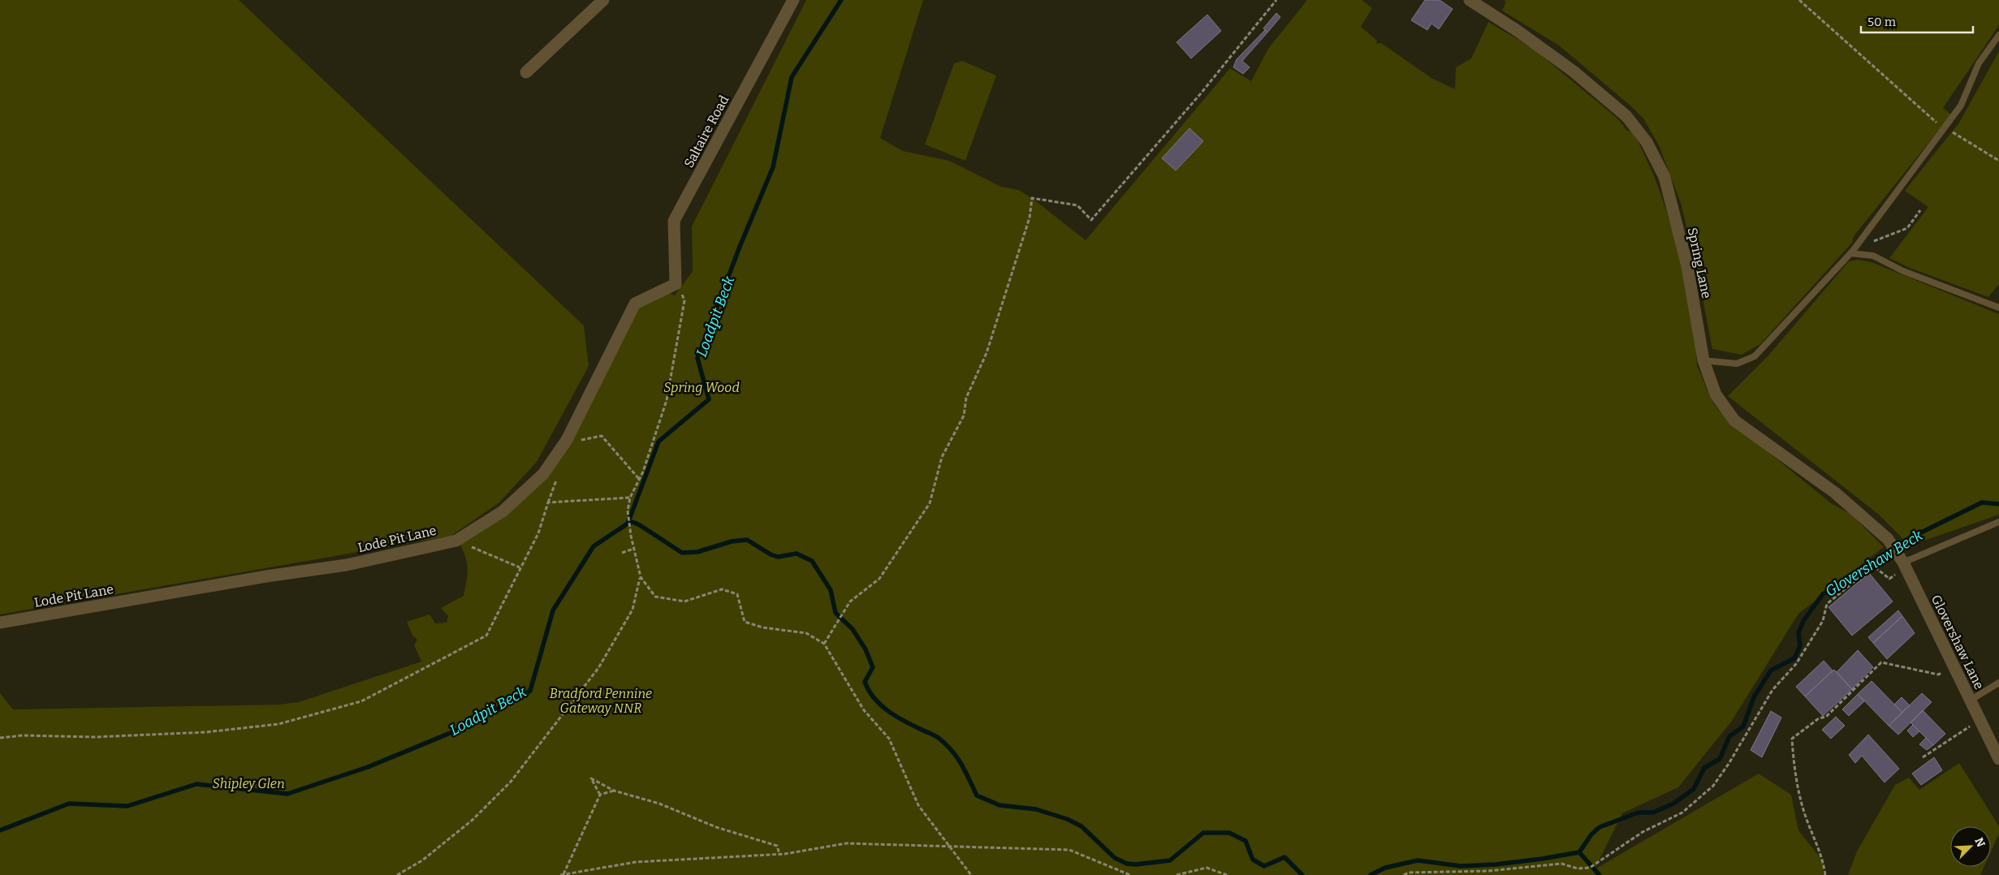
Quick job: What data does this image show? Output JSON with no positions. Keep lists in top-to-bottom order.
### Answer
{
  "streets": {
    "street": [
      "Saltaire Road",
      "Spring Lane",
      "Lode Pit Lane",
      "Glovershaw Lane"
    ]
  },
  "crossings": [
    ["Saltaire Road", "Lode Pit Lane"],
    ["Spring Lane", "Glovershaw Lane"]
  ],
  "water": ["Loadpit Beck", "Glovershaw Beck"],
  "parks": ["Spring Wood", "Bradford Pennine Gateway NNR", "Shipley Glen"],
  "scale_bar": "50 m",
  "north": "top right"
}
